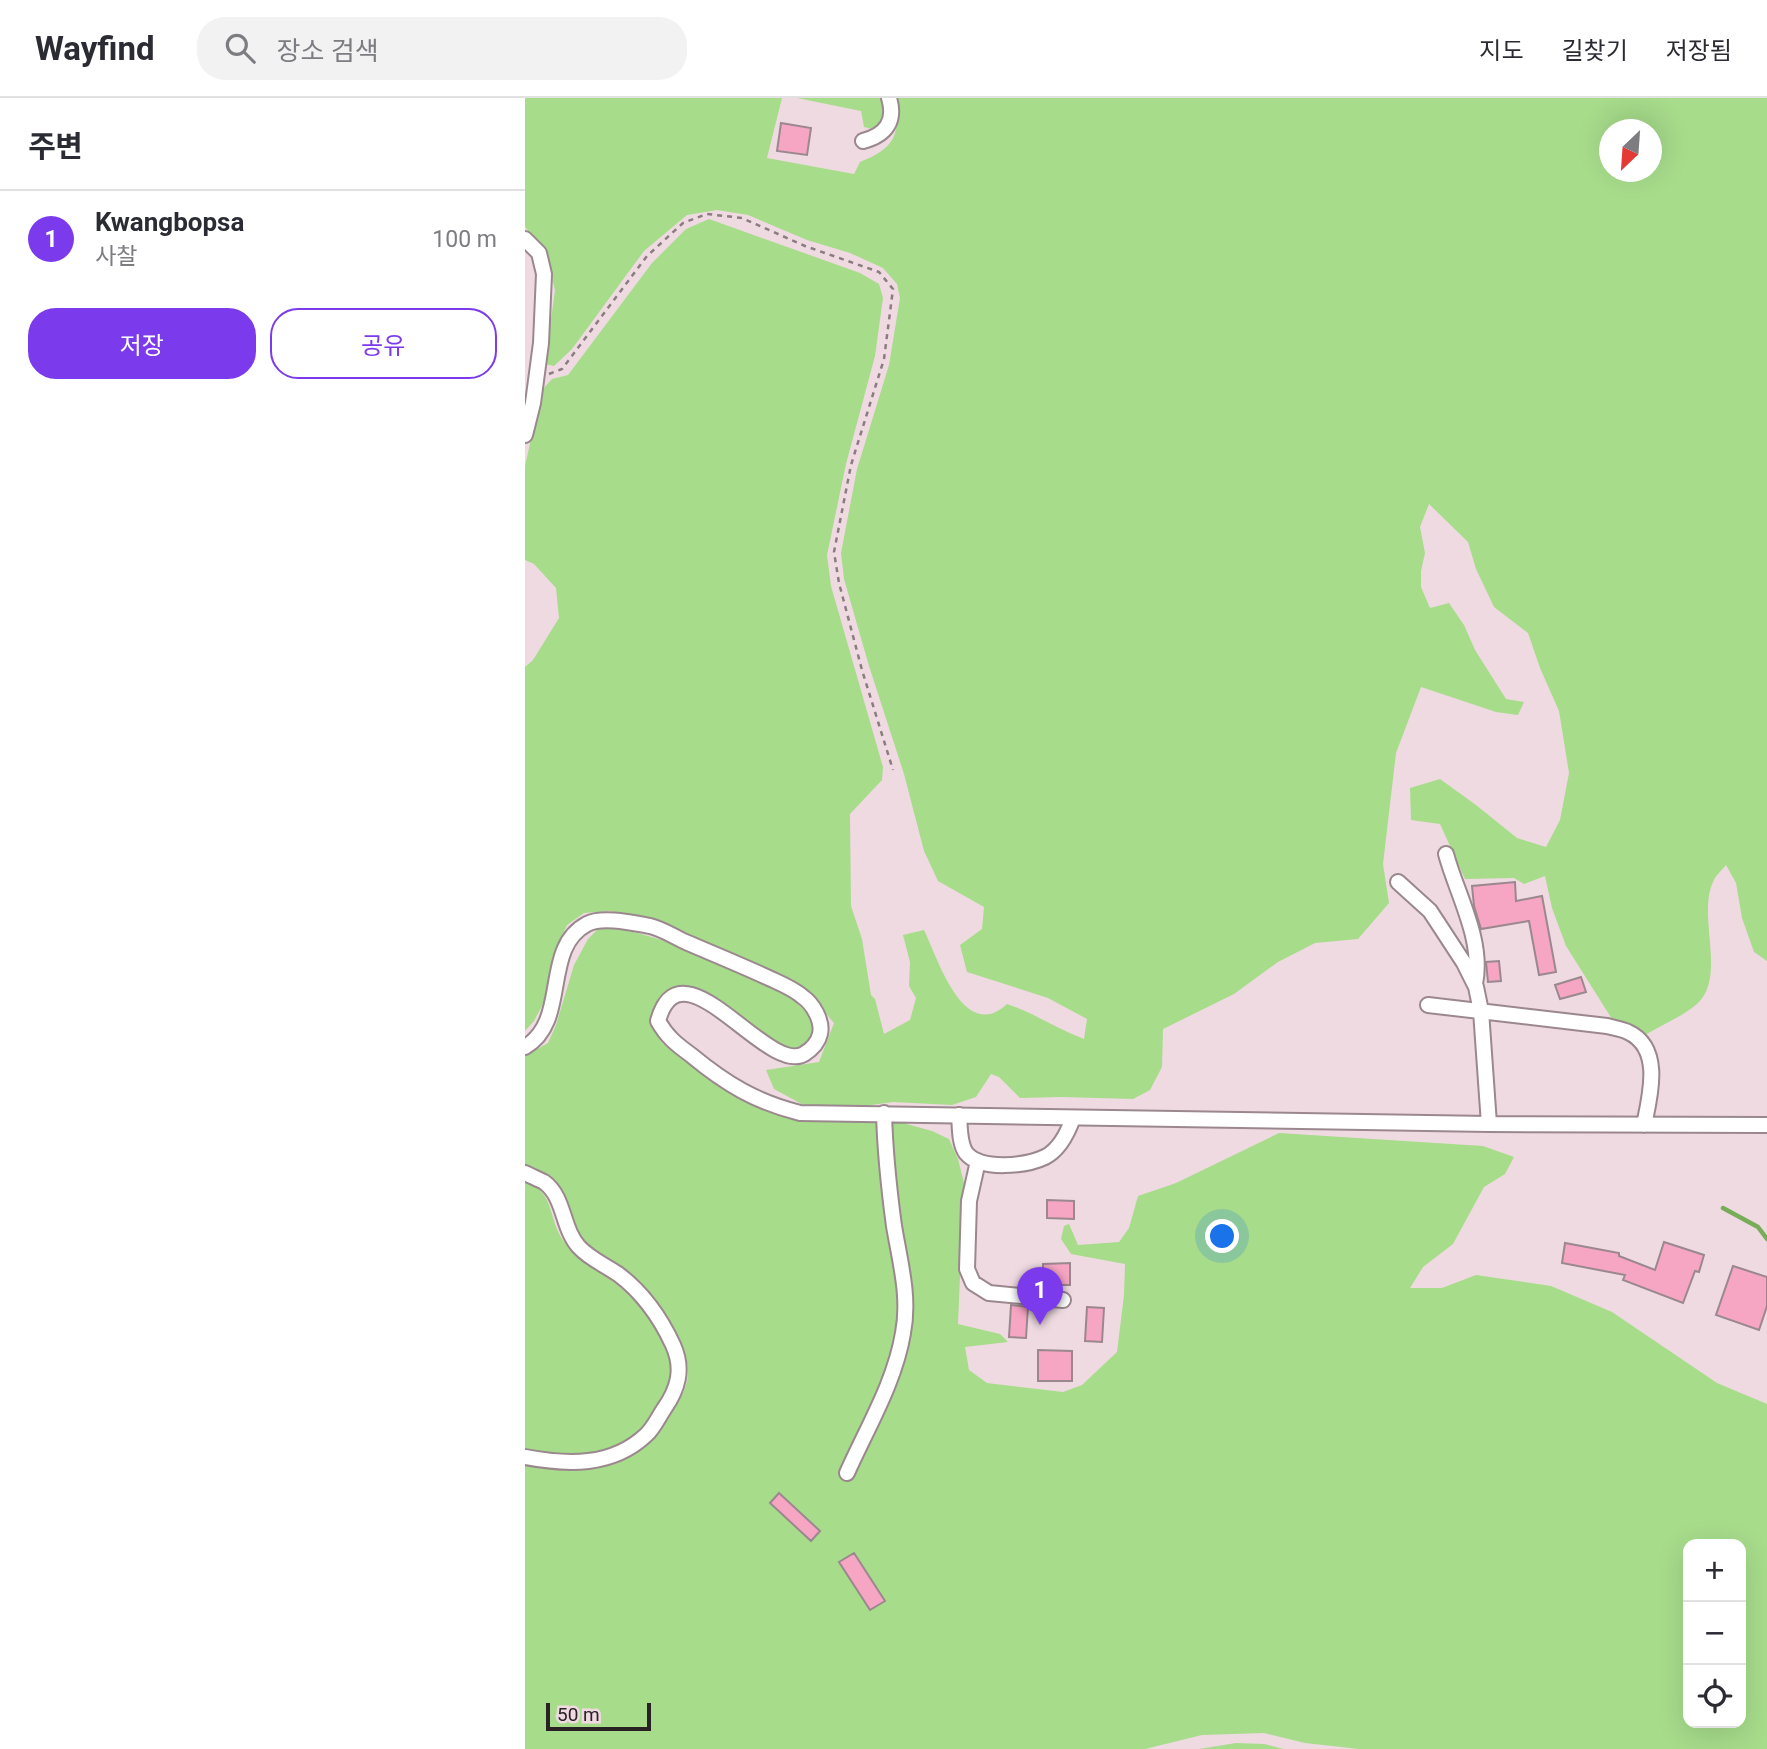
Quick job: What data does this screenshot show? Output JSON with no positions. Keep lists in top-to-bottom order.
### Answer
{
  "scale_bar": "50 m",
  "north": "bottom left",
  "page": {
    "header": "Wayfind",
    "search": "장소 검색",
    "nav": ["지도", "길찾기", "저장됨"],
    "heading": "주변",
    "list": [
      {
        "mark": "1",
        "name": "Kwangbopsa",
        "note": "사찰",
        "value": "100 m"
      }
    ],
    "buttons": ["저장", "공유"],
    "pins": "1",
    "map_buttons": ["+", "−"],
    "scale": "50 m"
  }
}
